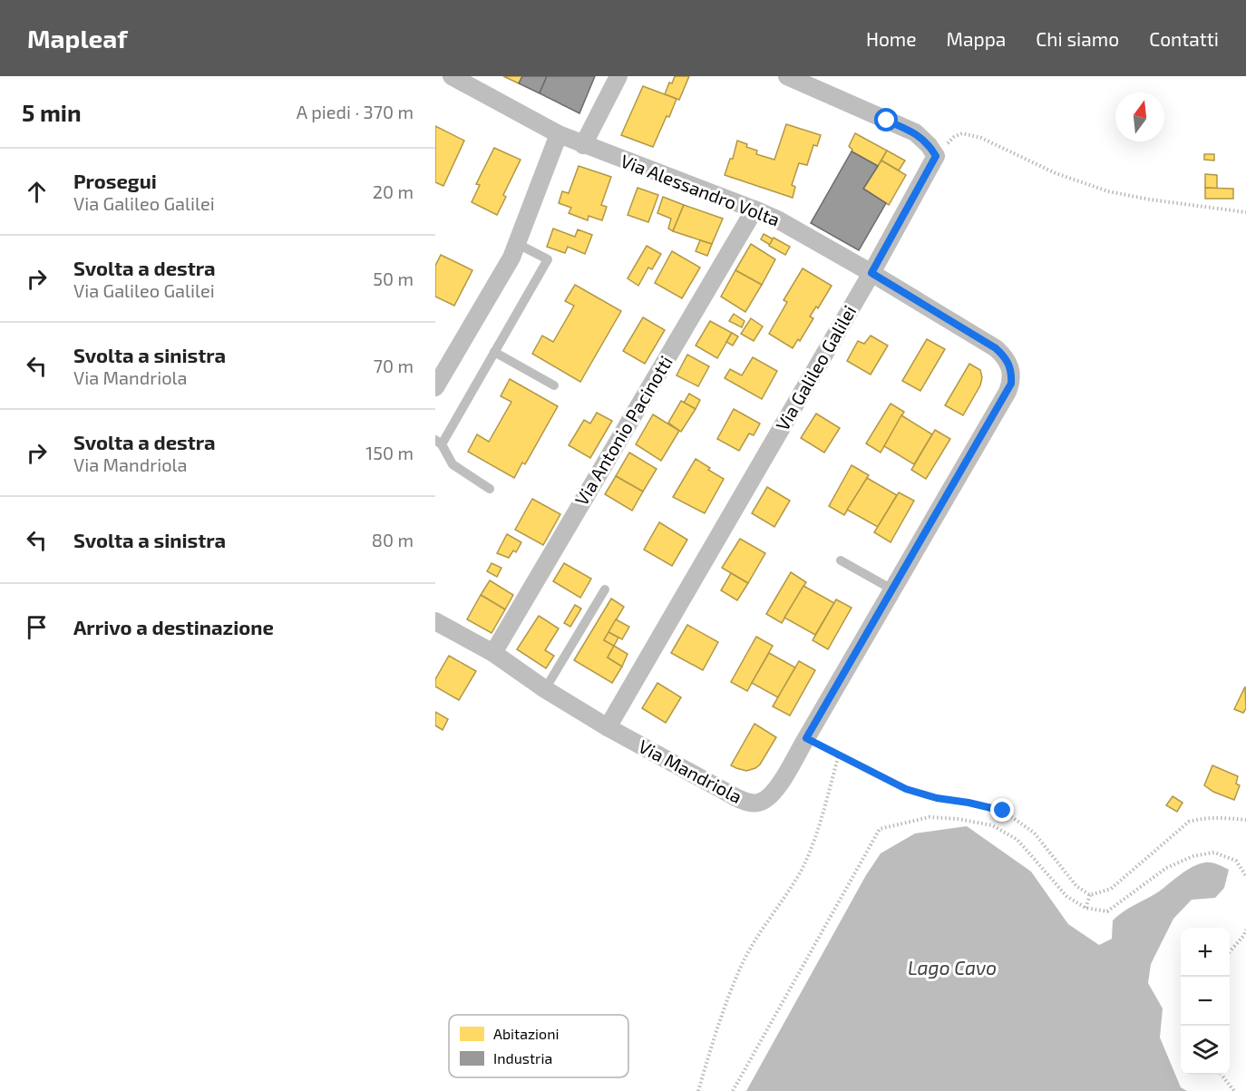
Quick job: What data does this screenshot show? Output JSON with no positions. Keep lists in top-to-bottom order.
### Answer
{
  "streets": {
    "street": [
      "Via Alessandro Volta",
      "Via Galileo Galilei",
      "Via Antonio Pacinotti",
      "Via Mandriola"
    ]
  },
  "crossings": [
    ["Via Alessandro Volta", "Via Galileo Galilei"],
    ["Via Alessandro Volta", "Via Antonio Pacinotti"],
    ["Via Alessandro Volta", "Via Mandriola"],
    ["Via Galileo Galilei", "Via Mandriola"],
    ["Via Antonio Pacinotti", "Via Mandriola"]
  ],
  "water": ["Lago Cavo"],
  "legend": ["Abitazioni", "Industria"],
  "north": "top",
  "page": {
    "header": "Mapleaf",
    "nav": [
      "Home",
      "Mappa",
      "Chi siamo",
      "Contatti"
    ],
    "heading": ["5 min", "A piedi · 370 m"],
    "list": [
      ["Prosegui", "Via Galileo Galilei", "20 m"],
      ["Svolta a destra", "Via Galileo Galilei", "50 m"],
      ["Svolta a sinistra", "Via Mandriola", "70 m"],
      ["Svolta a destra", "Via Mandriola", "150 m"],
      ["Svolta a sinistra", "80 m"],
      "Arrivo a destinazione"
    ],
    "map_buttons": ["+", "−"]
  }
}
